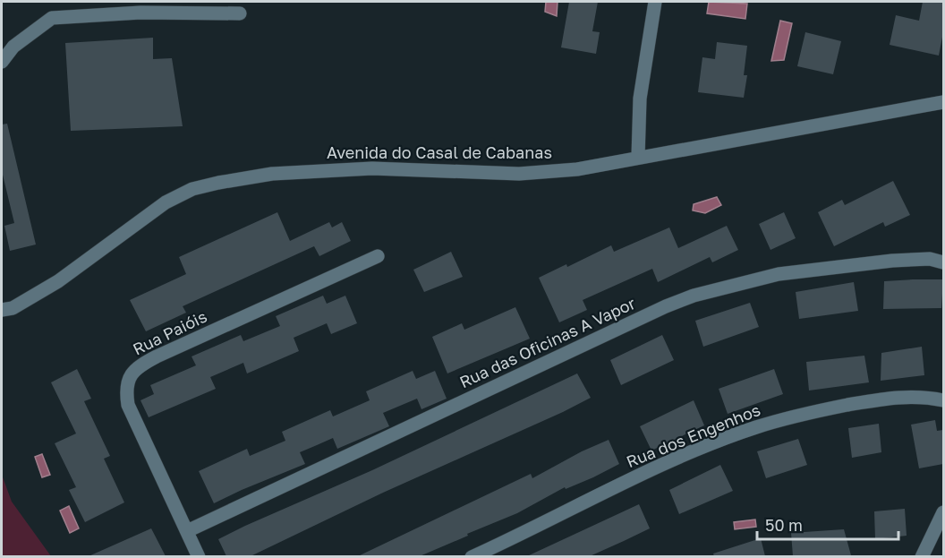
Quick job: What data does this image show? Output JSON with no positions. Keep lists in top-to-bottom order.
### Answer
{
  "streets": {
    "street": [
      "Avenida do Casal de Cabanas",
      "Rua Paióis",
      "Rua das Oficinas A Vapor",
      "Rua dos Engenhos"
    ]
  },
  "crossings": [
    ["Rua Paióis", "Rua das Oficinas A Vapor"]
  ],
  "scale_bar": "50 m"
}
